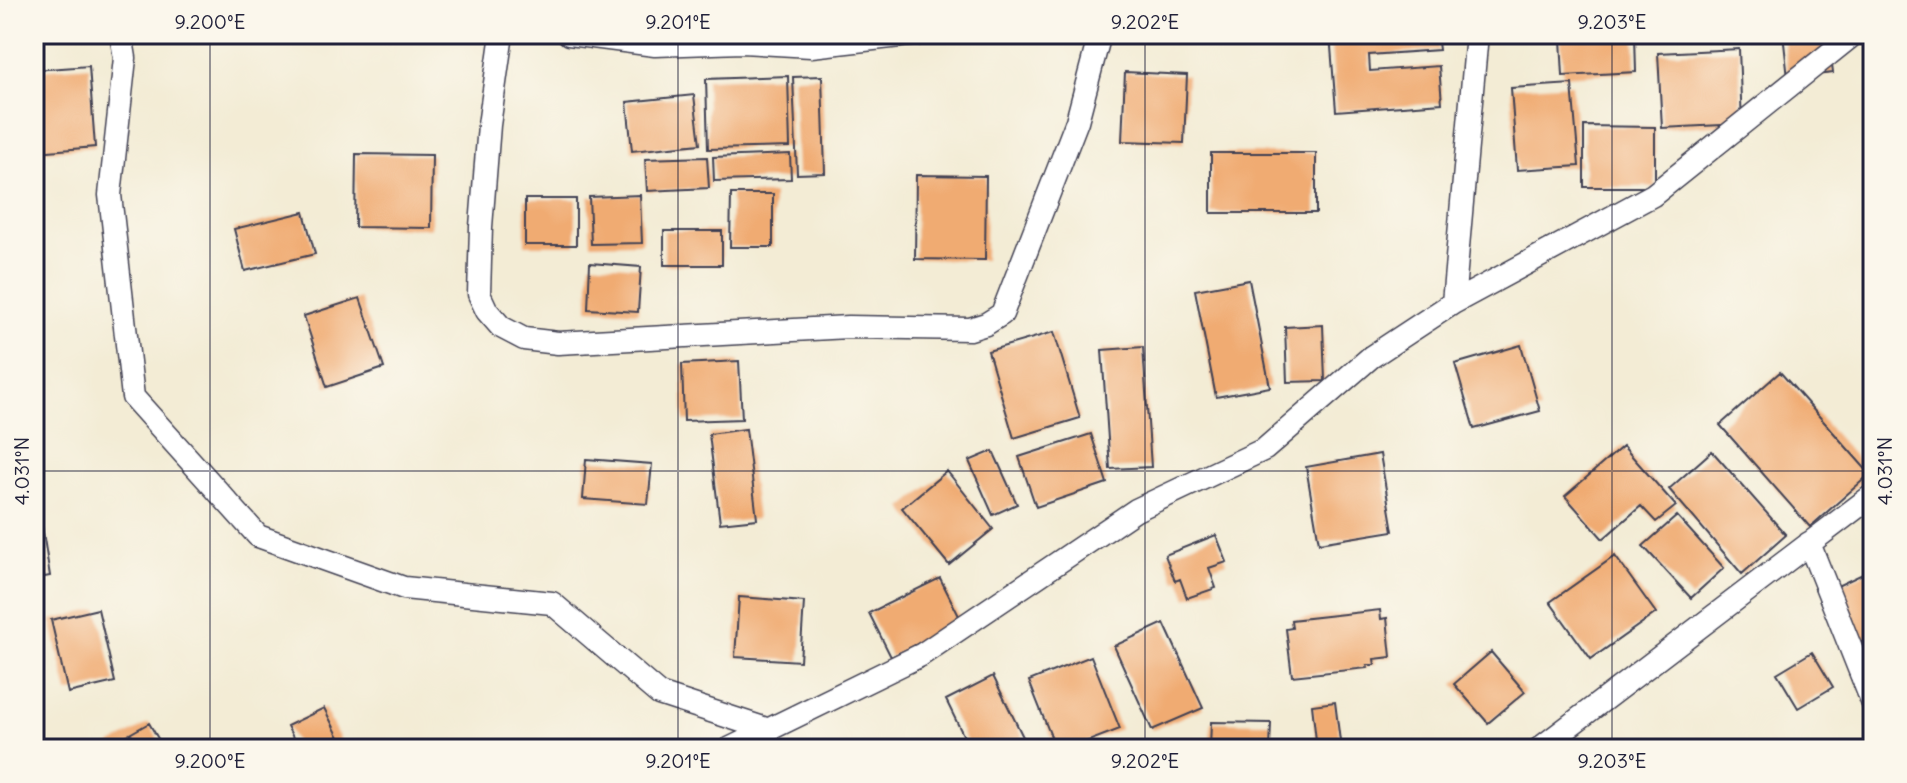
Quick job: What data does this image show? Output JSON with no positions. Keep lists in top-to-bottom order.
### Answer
{
  "coordinates": [
    "9.200°E",
    "9.201°E",
    "9.202°E",
    "9.203°E",
    "4.031°N"
  ]
}
